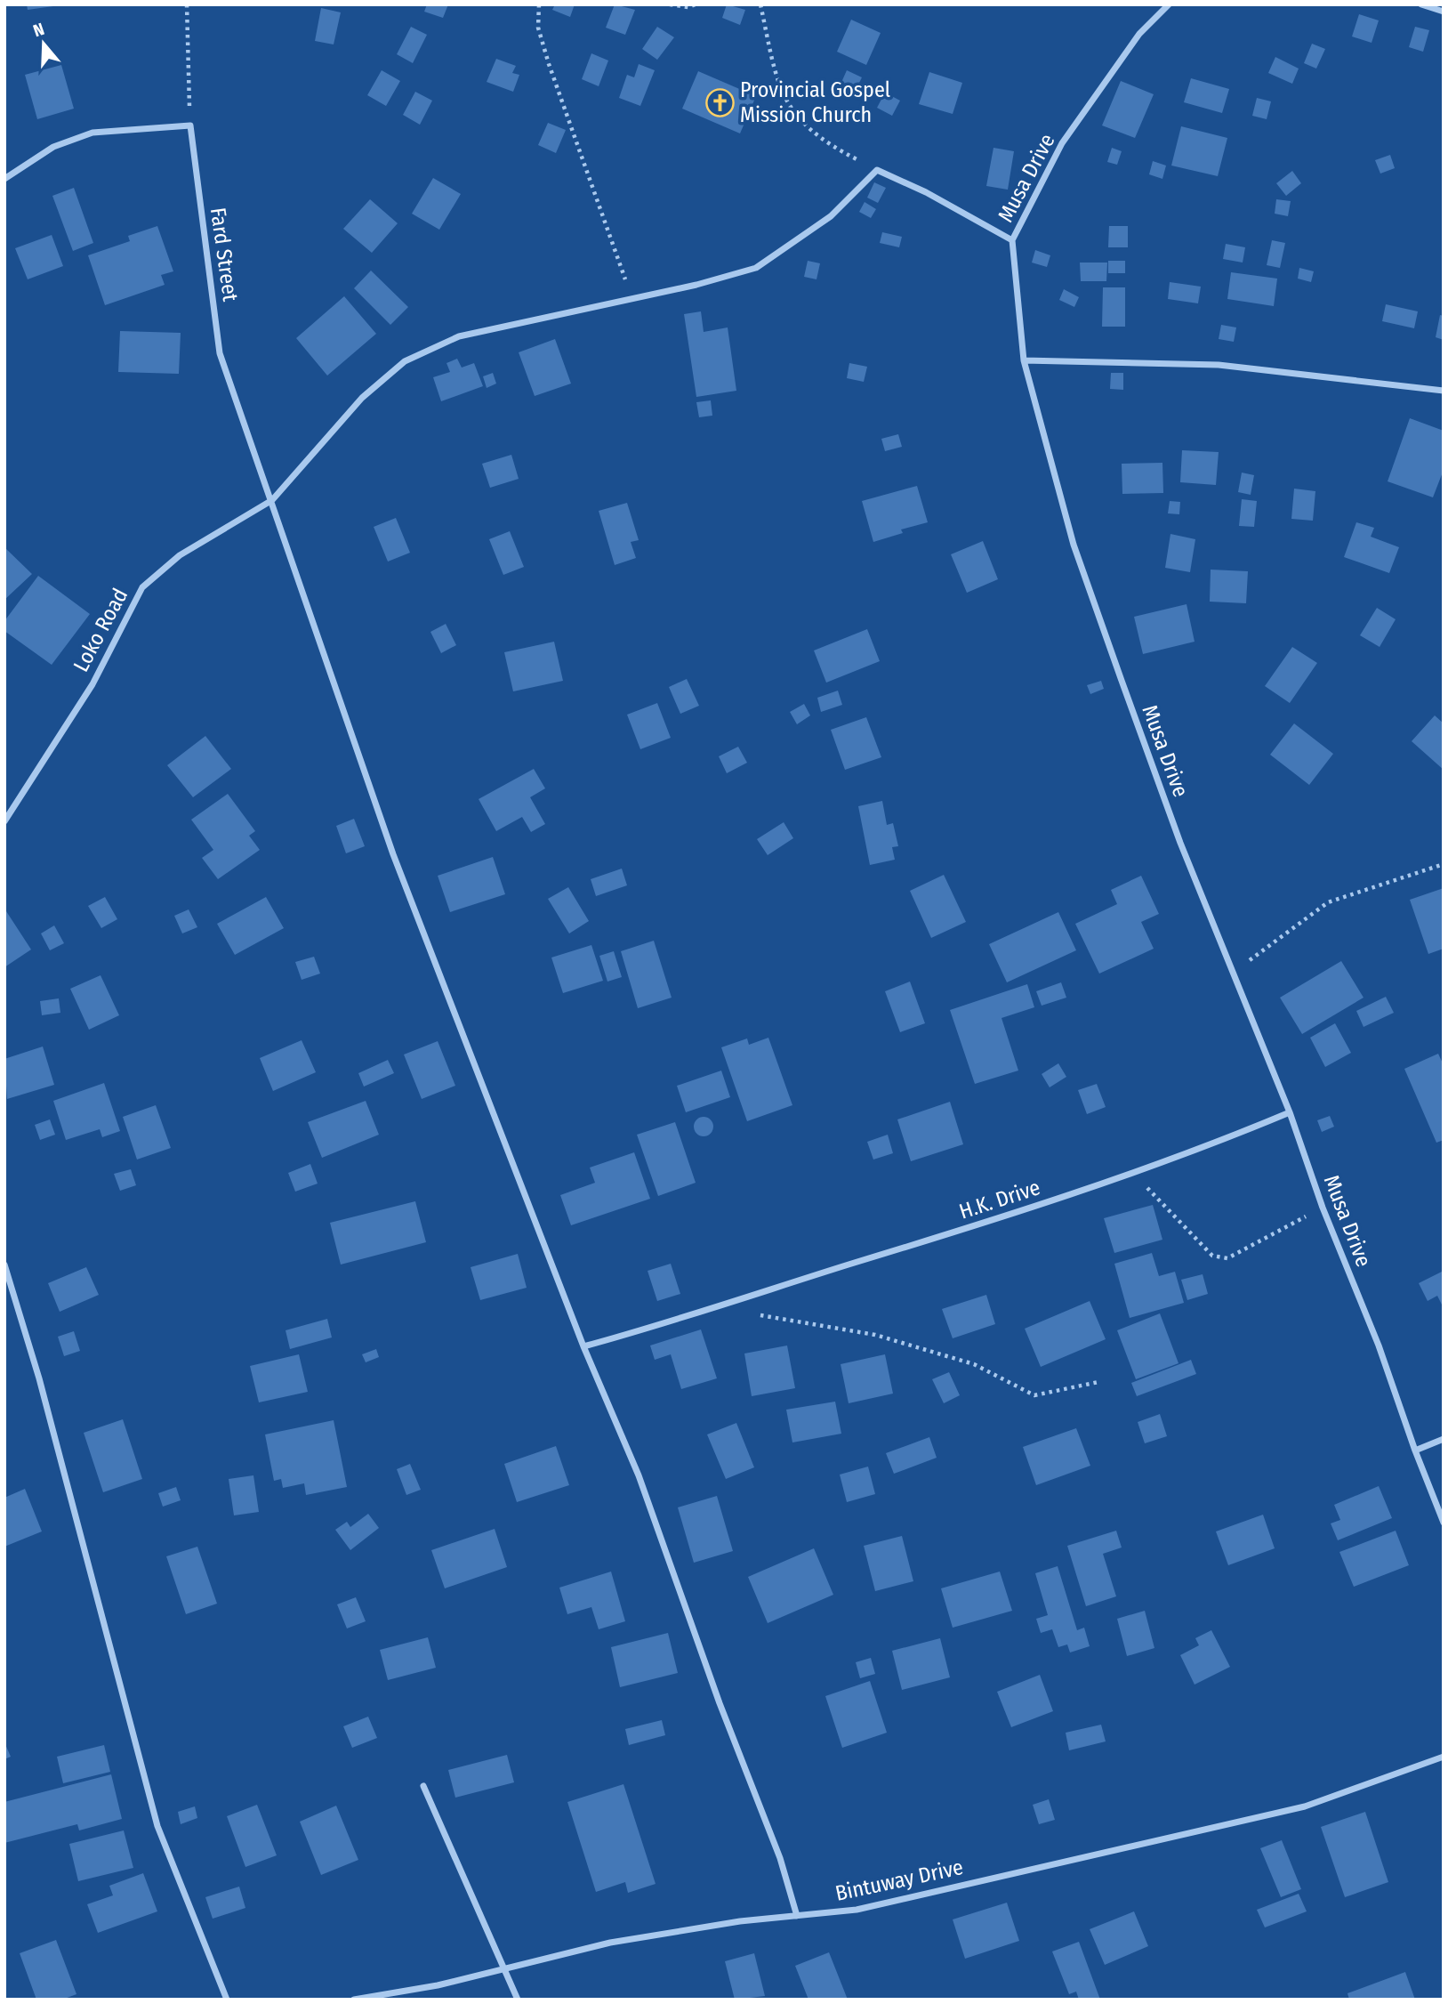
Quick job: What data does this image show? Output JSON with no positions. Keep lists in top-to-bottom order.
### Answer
{
  "streets": {
    "street": [
      "Musa Drive",
      "Fard Street",
      "Loko Road",
      "H.K. Drive",
      "Bintuway Drive"
    ]
  },
  "crossings": [
    ["Musa Drive", "H.K. Drive"],
    ["Fard Street", "Loko Road"],
    ["Fard Street", "H.K. Drive"],
    ["Fard Street", "Bintuway Drive"]
  ],
  "places": {
    "church": ["Provincial Gospel Mission Church"]
  },
  "north": "top"
}
